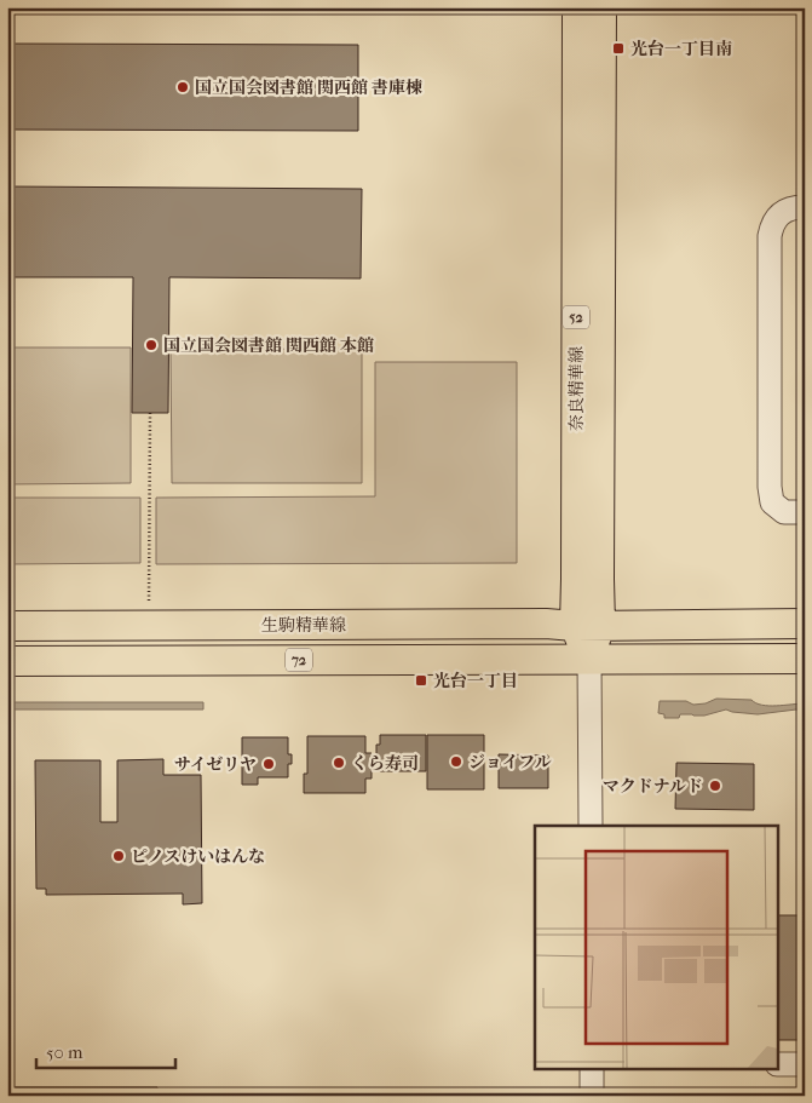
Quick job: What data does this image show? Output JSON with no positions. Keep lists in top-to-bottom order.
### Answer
{
  "streets": {
    "main road": [
      "52",
      "奈良精華線",
      "生駒精華線",
      "72"
    ]
  },
  "crossings": [
    ["奈良精華線", "生駒精華線"]
  ],
  "places": {
    "transit": ["光台一丁目南", "光台一丁目"],
    "other": [
      "国立国会図書館 関西館 書庫棟",
      "国立国会図書館 関西館 本館",
      "ジョイフル",
      "くら寿司",
      "サイゼリヤ",
      "マクドナルド",
      "ピノスけいはんな"
    ]
  },
  "scale_bar": "50 m"
}
